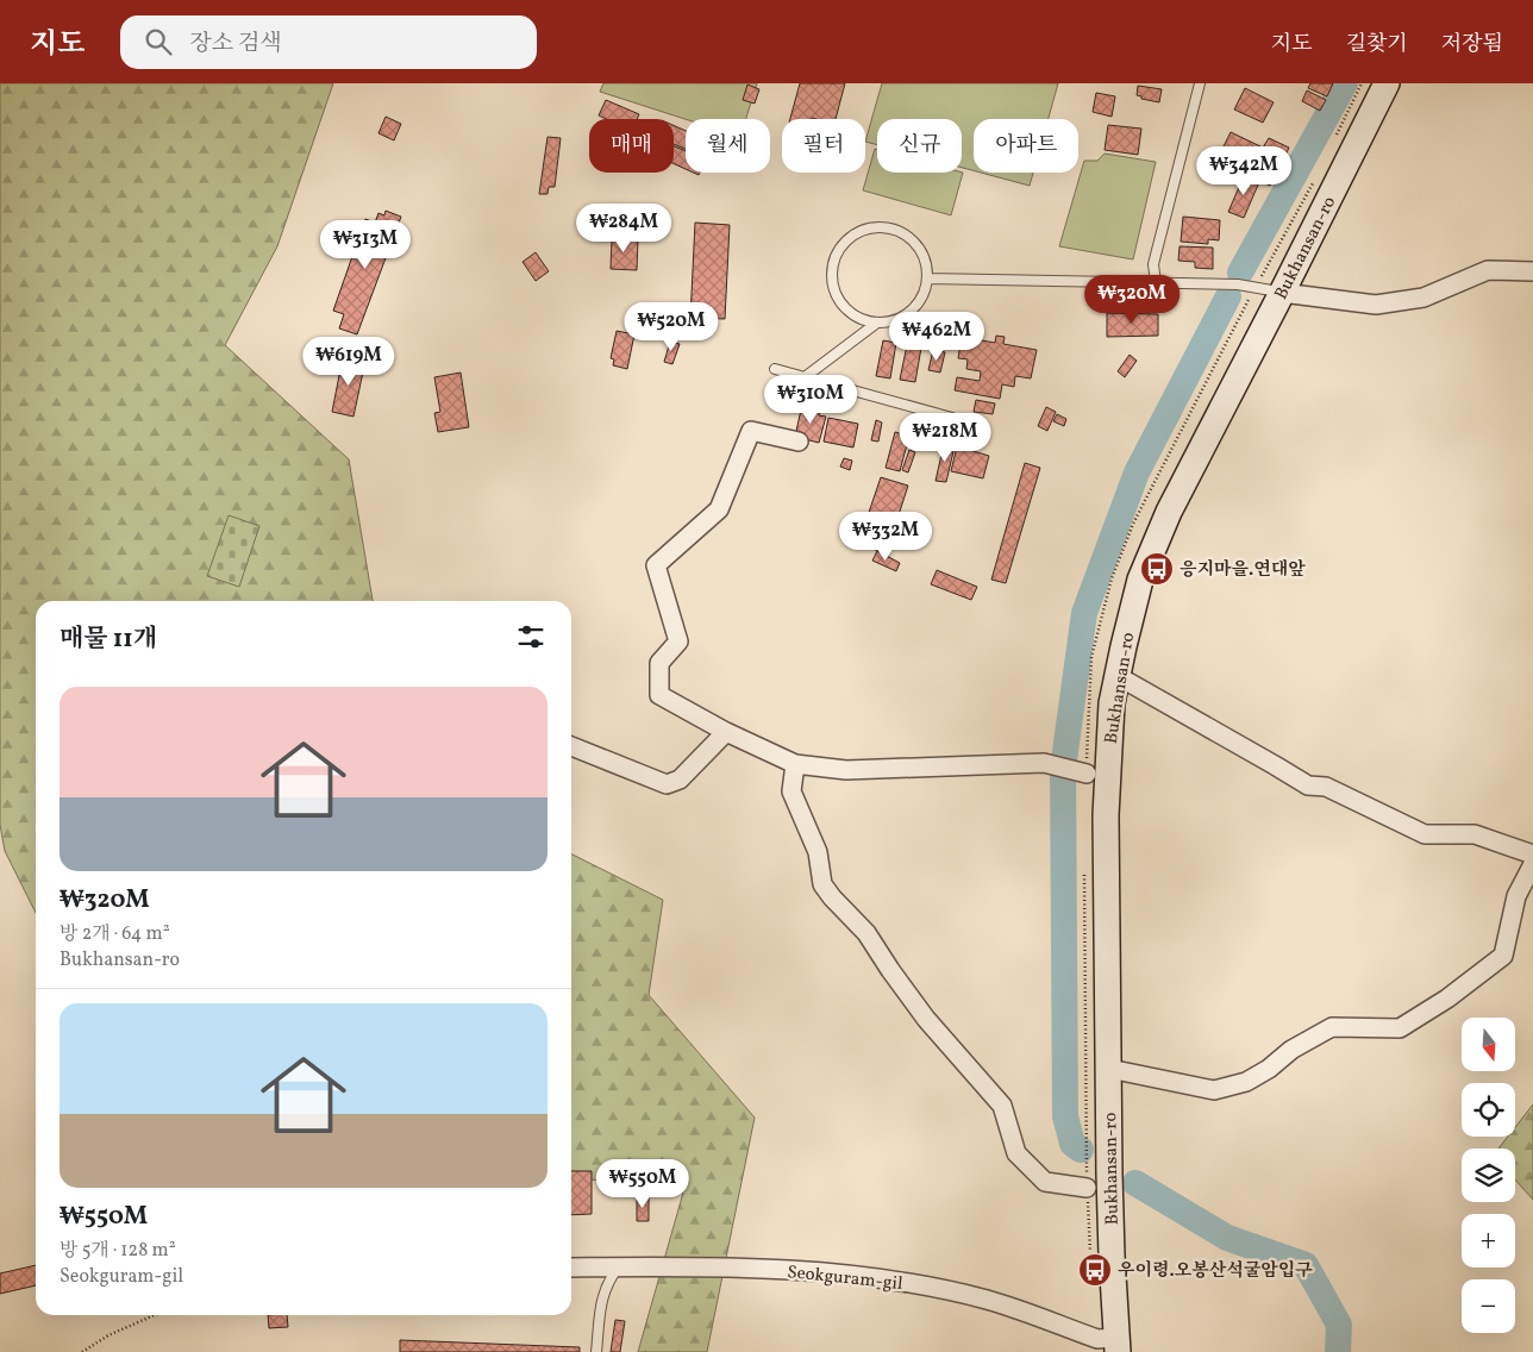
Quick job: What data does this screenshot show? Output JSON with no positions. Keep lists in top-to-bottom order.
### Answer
{
  "streets": {
    "street": ["Bukhansan-ro", "Seokguram-gil"]
  },
  "crossings": [
    ["Bukhansan-ro", "Seokguram-gil"]
  ],
  "places": {
    "bus stop": ["응지마을.연대앞", "우이령.오봉산석굴암입구"]
  },
  "north": "bottom",
  "page": {
    "header": "지도",
    "search": "장소 검색",
    "nav": ["지도", "길찾기", "저장됨"],
    "chip": [
      "매매",
      "월세",
      "필터",
      "신규",
      "아파트"
    ],
    "price": [
      "₩342M",
      "₩284M",
      "₩313M",
      "₩320M",
      "₩520M",
      "₩462M",
      "₩619M",
      "₩310M",
      "₩218M",
      "₩332M",
      "₩550M"
    ],
    "heading": "매물 11개",
    "list": [
      {
        "name": "₩320M",
        "note": "방 2개 · 64 m² · Bukhansan-ro"
      },
      {
        "name": "₩550M",
        "note": "방 5개 · 128 m² · Seokguram-gil"
      }
    ],
    "map_buttons": ["+", "−"]
  }
}
